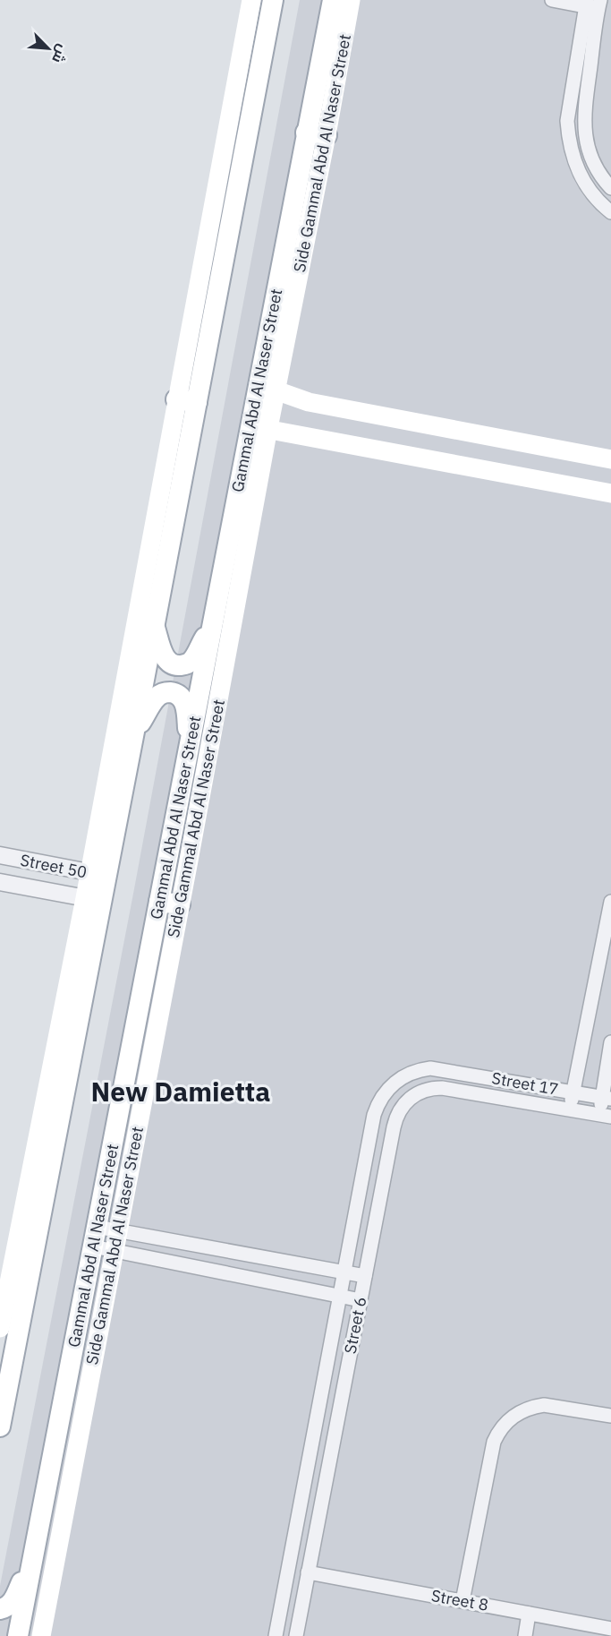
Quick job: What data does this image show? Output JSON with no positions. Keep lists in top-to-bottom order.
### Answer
{
  "streets": {
    "main road": ["Side Gammal Abd Al Naser Street", "Gammal Abd Al Naser Street"],
    "street": [
      "Street 50",
      "Street 17",
      "Street 6",
      "Street 8"
    ]
  },
  "crossings": [
    ["Side Gammal Abd Al Naser Street", "Gammal Abd Al Naser Street"],
    ["Street 17", "Street 6"],
    ["Street 6", "Street 8"]
  ],
  "districts": ["New Damietta"],
  "north": "bottom right"
}
